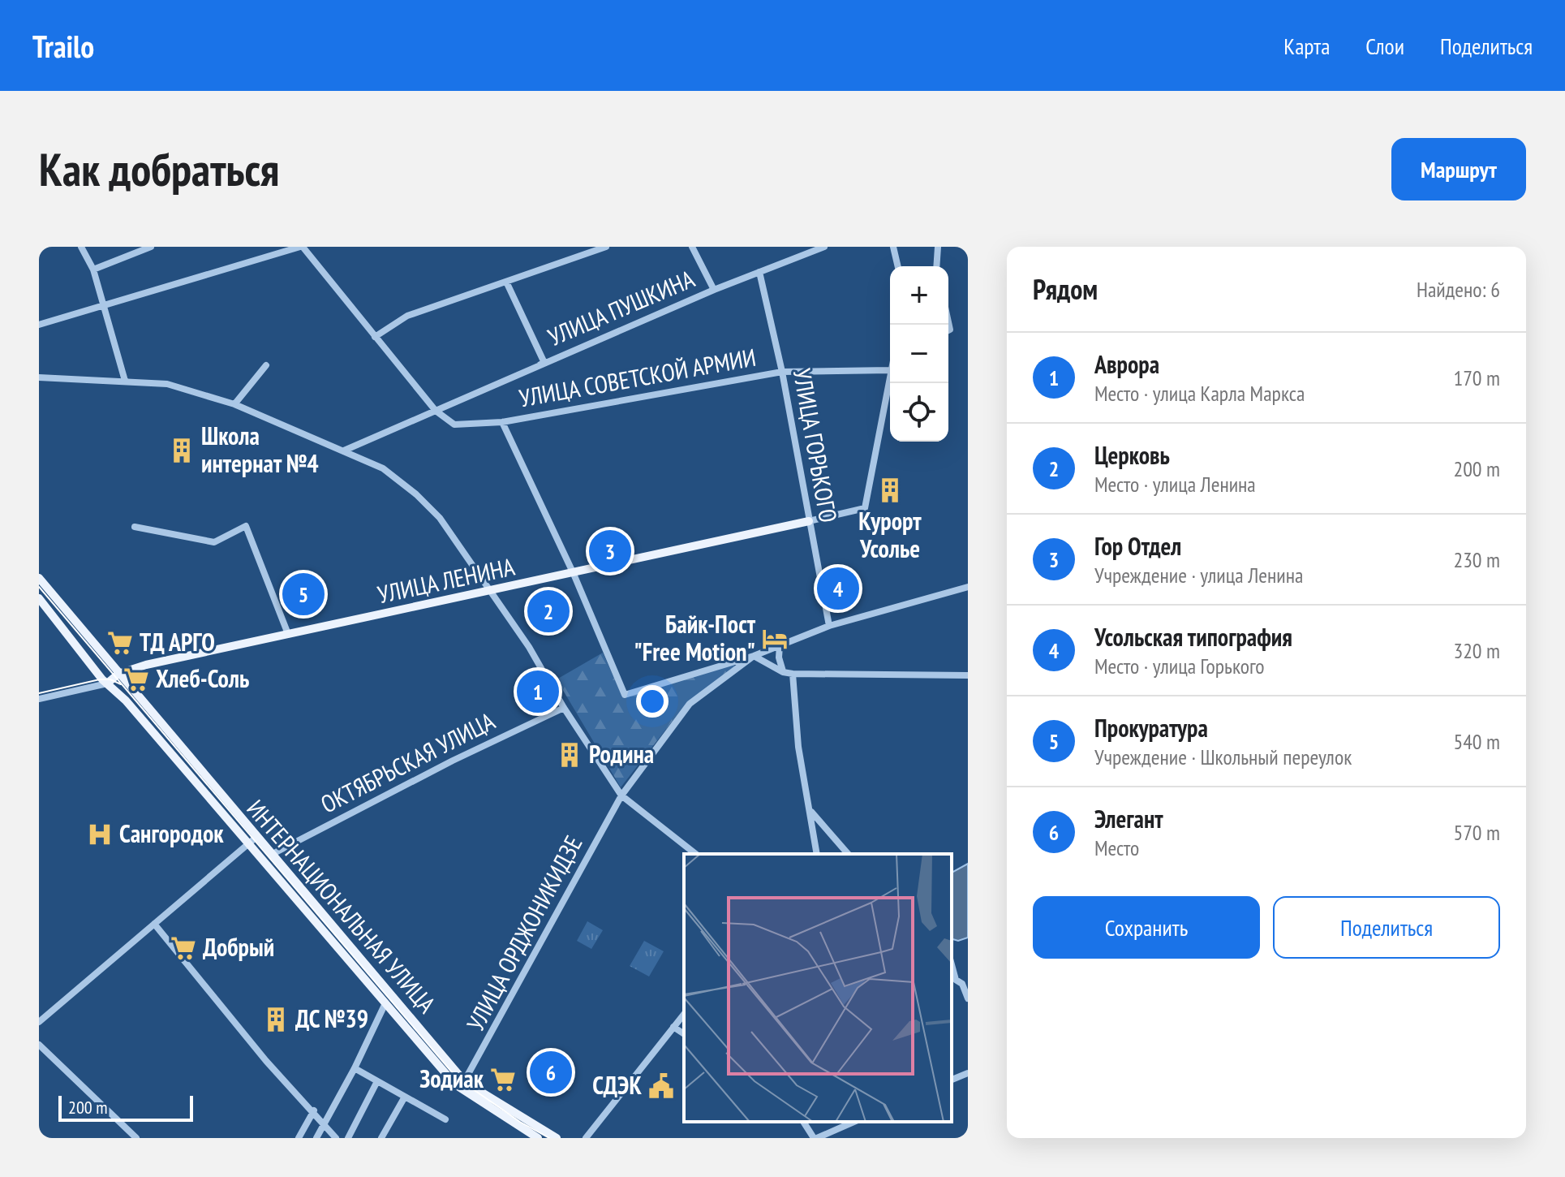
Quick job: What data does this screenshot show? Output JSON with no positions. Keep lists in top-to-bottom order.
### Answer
{
  "streets": {
    "main road": ["УЛИЦА ЛЕНИНА", "ИНТЕРНАЦИОНАЛЬНАЯ УЛИЦА"],
    "street": [
      "УЛИЦА ПУШКИНА",
      "УЛИЦА СОВЕТСКОЙ АРМИИ",
      "УЛИЦА ГОРЬКОГО",
      "ОКТЯБРЬСКАЯ УЛИЦА",
      "УЛИЦА ОРДЖОНИКИДЗЕ"
    ]
  },
  "crossings": [
    ["УЛИЦА ПУШКИНА", "УЛИЦА СОВЕТСКОЙ АРМИИ"],
    ["УЛИЦА ПУШКИНА", "УЛИЦА ГОРЬКОГО"],
    ["УЛИЦА СОВЕТСКОЙ АРМИИ", "УЛИЦА ГОРЬКОГО"],
    ["УЛИЦА СОВЕТСКОЙ АРМИИ", "УЛИЦА ЛЕНИНА"],
    ["УЛИЦА ГОРЬКОГО", "УЛИЦА ЛЕНИНА"],
    ["УЛИЦА ЛЕНИНА", "ИНТЕРНАЦИОНАЛЬНАЯ УЛИЦА"],
    ["ОКТЯБРЬСКАЯ УЛИЦА", "ИНТЕРНАЦИОНАЛЬНАЯ УЛИЦА"],
    ["ИНТЕРНАЦИОНАЛЬНАЯ УЛИЦА", "УЛИЦА ОРДЖОНИКИДЗЕ"]
  ],
  "places": {
    "building": [
      "Школа интернат №4",
      "Курорт Усолье",
      "Родина",
      "ДС №39"
    ],
    "hotel": ["Байк-Пост \"Free Motion\""],
    "supermarket": [
      "ТД АРГО",
      "Хлеб-Соль",
      "Добрый",
      "Зодиак"
    ],
    "hospital": ["Сангородок"],
    "public building": ["СДЭК"]
  },
  "scale_bar": "200 m",
  "page": {
    "header": "Trailo",
    "nav": ["Карта", "Слои", "Поделиться"],
    "buttons": [
      "Маршрут",
      ["Сохранить", "Поделиться"]
    ],
    "title": "Как добраться",
    "heading": ["Рядом", "Найдено: 6"],
    "map_buttons": ["+", "−"],
    "list": [
      {
        "mark": "1",
        "name": "Аврора",
        "note": "Место · улица Карла Маркса",
        "value": "170 m"
      },
      {
        "mark": "2",
        "name": "Церковь",
        "note": "Место · улица Ленина",
        "value": "200 m"
      },
      {
        "mark": "3",
        "name": "Гор Отдел",
        "note": "Учреждение · улица Ленина",
        "value": "230 m"
      },
      {
        "mark": "4",
        "name": "Усольская типография",
        "note": "Место · улица Горького",
        "value": "320 m"
      },
      {
        "mark": "5",
        "name": "Прокуратура",
        "note": "Учреждение · Школьный переулок",
        "value": "540 m"
      },
      {
        "mark": "6",
        "name": "Элегант",
        "note": "Место",
        "value": "570 m"
      }
    ],
    "pins": [
      "3",
      "4",
      "5",
      "2",
      "1",
      "6"
    ],
    "scale": "200 m"
  }
}
